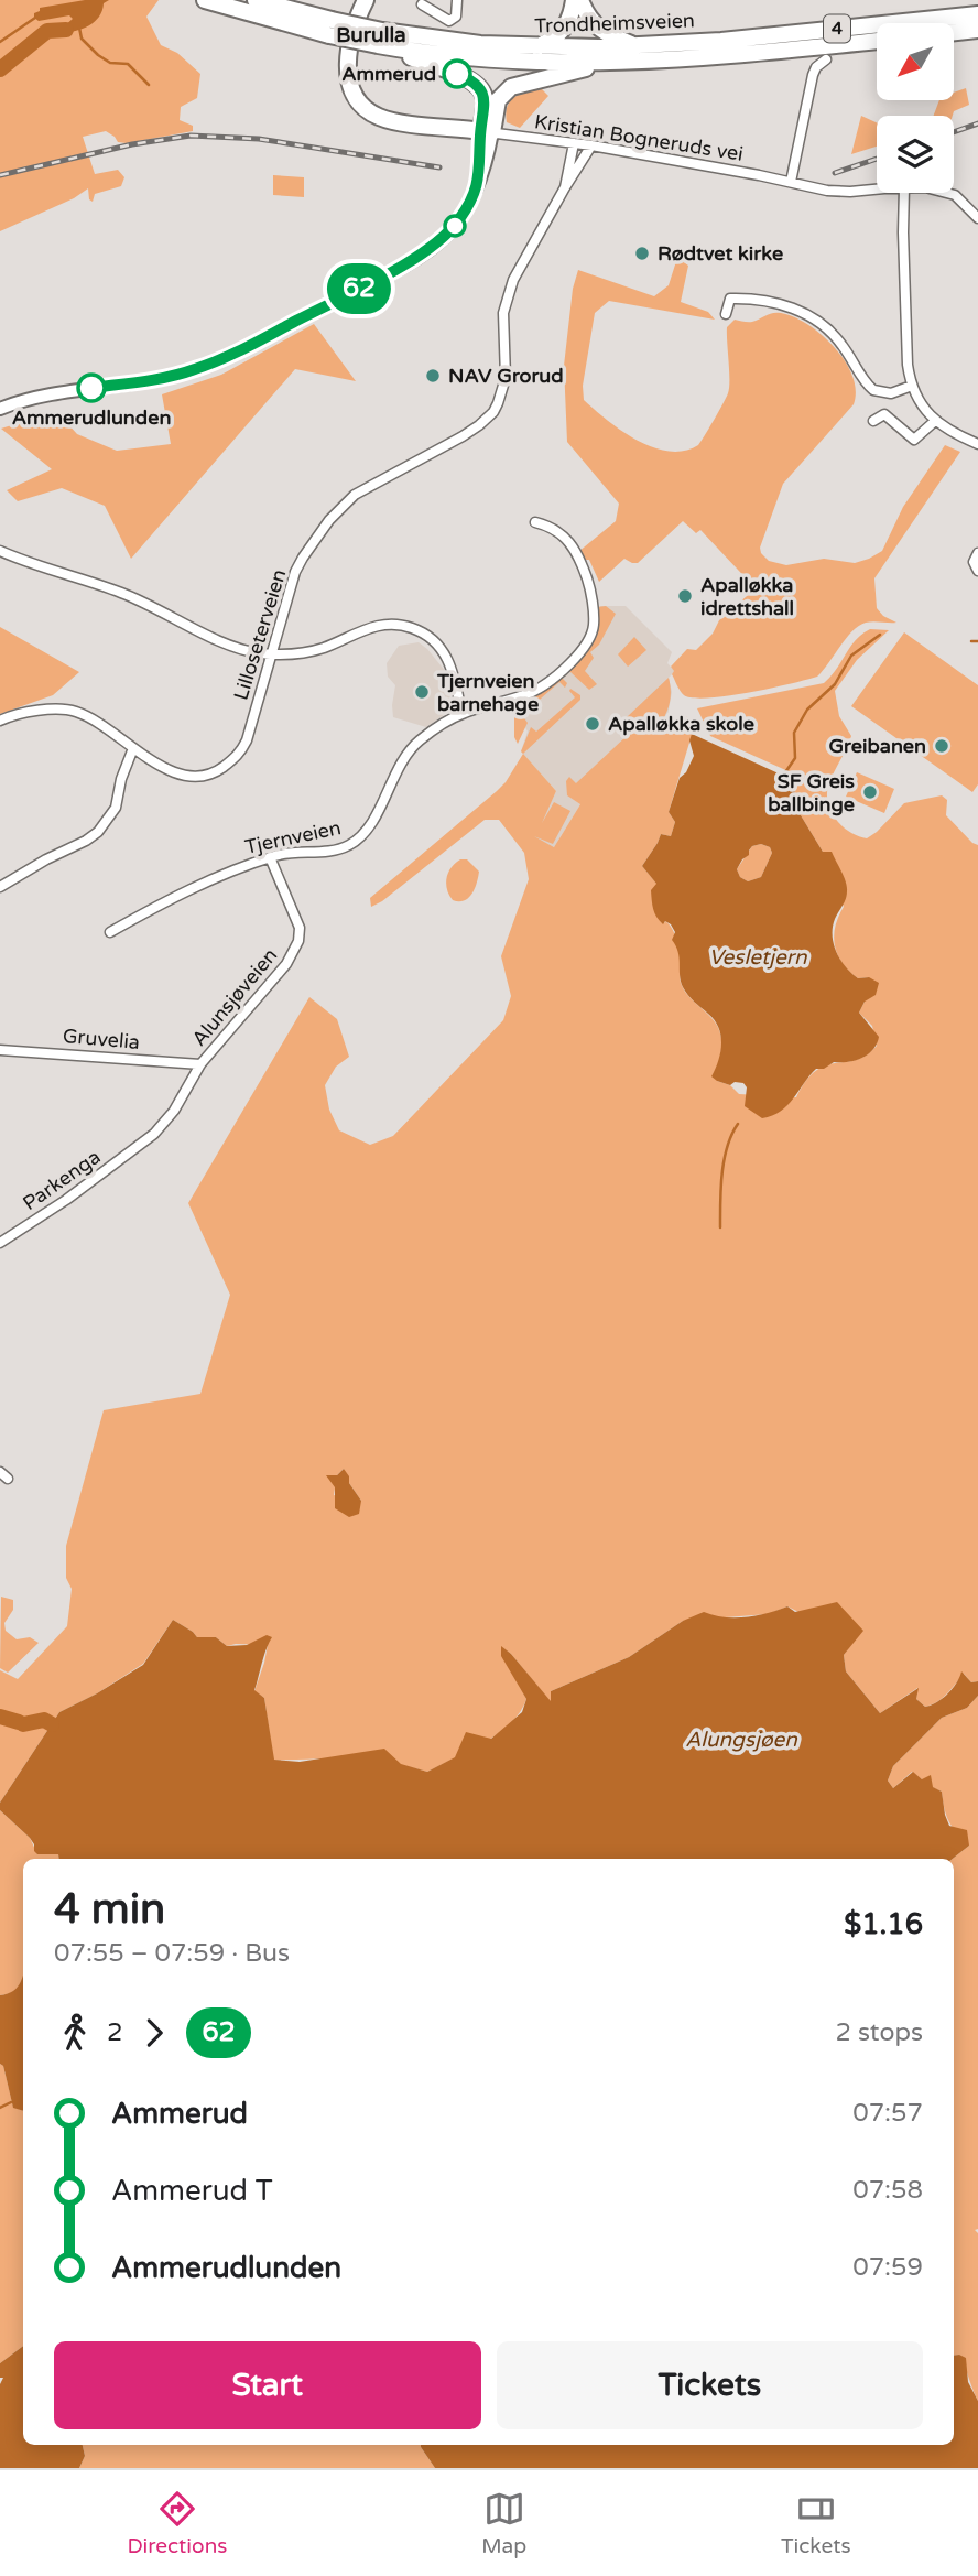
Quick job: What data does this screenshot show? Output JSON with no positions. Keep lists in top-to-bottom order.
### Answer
{
  "streets": {
    "highway": ["Trondheimsveien", "4"],
    "street": [
      "Kristian Bogneruds vei",
      "Lilloseterveien",
      "Tjernveien",
      "Alunsjøveien",
      "Gruvelia",
      "Parkenga"
    ]
  },
  "crossings": [
    ["Kristian Bogneruds vei", "Lilloseterveien"],
    ["Tjernveien", "Alunsjøveien"],
    ["Alunsjøveien", "Gruvelia"],
    ["Alunsjøveien", "Parkenga"]
  ],
  "districts": ["Burulla"],
  "water": ["Vesletjern", "Alungsjøen"],
  "places": [
    "Ammerud",
    "Rødtvet kirke",
    "NAV Grorud",
    "Ammerudlunden",
    "Apalløkka idrettshall",
    "Tjernveien barnehage",
    "Apalløkka skole",
    "Greibanen",
    "SF Greis ballbinge"
  ],
  "lines": ["bus line 62"],
  "north": "bottom left",
  "page": {
    "on_map": "62",
    "heading": ["4 min", "07:55 – 07:59 · Bus", "$1.16"],
    "legs": ["2", "62", "2 stops"],
    "list": [
      {
        "name": "Ammerud",
        "value": "07:57"
      },
      {
        "name": "Ammerud T",
        "value": "07:58"
      },
      {
        "name": "Ammerudlunden",
        "value": "07:59"
      }
    ],
    "buttons": ["Start", "Tickets"],
    "tabs": ["Directions", "Map", "Tickets"]
  }
}
